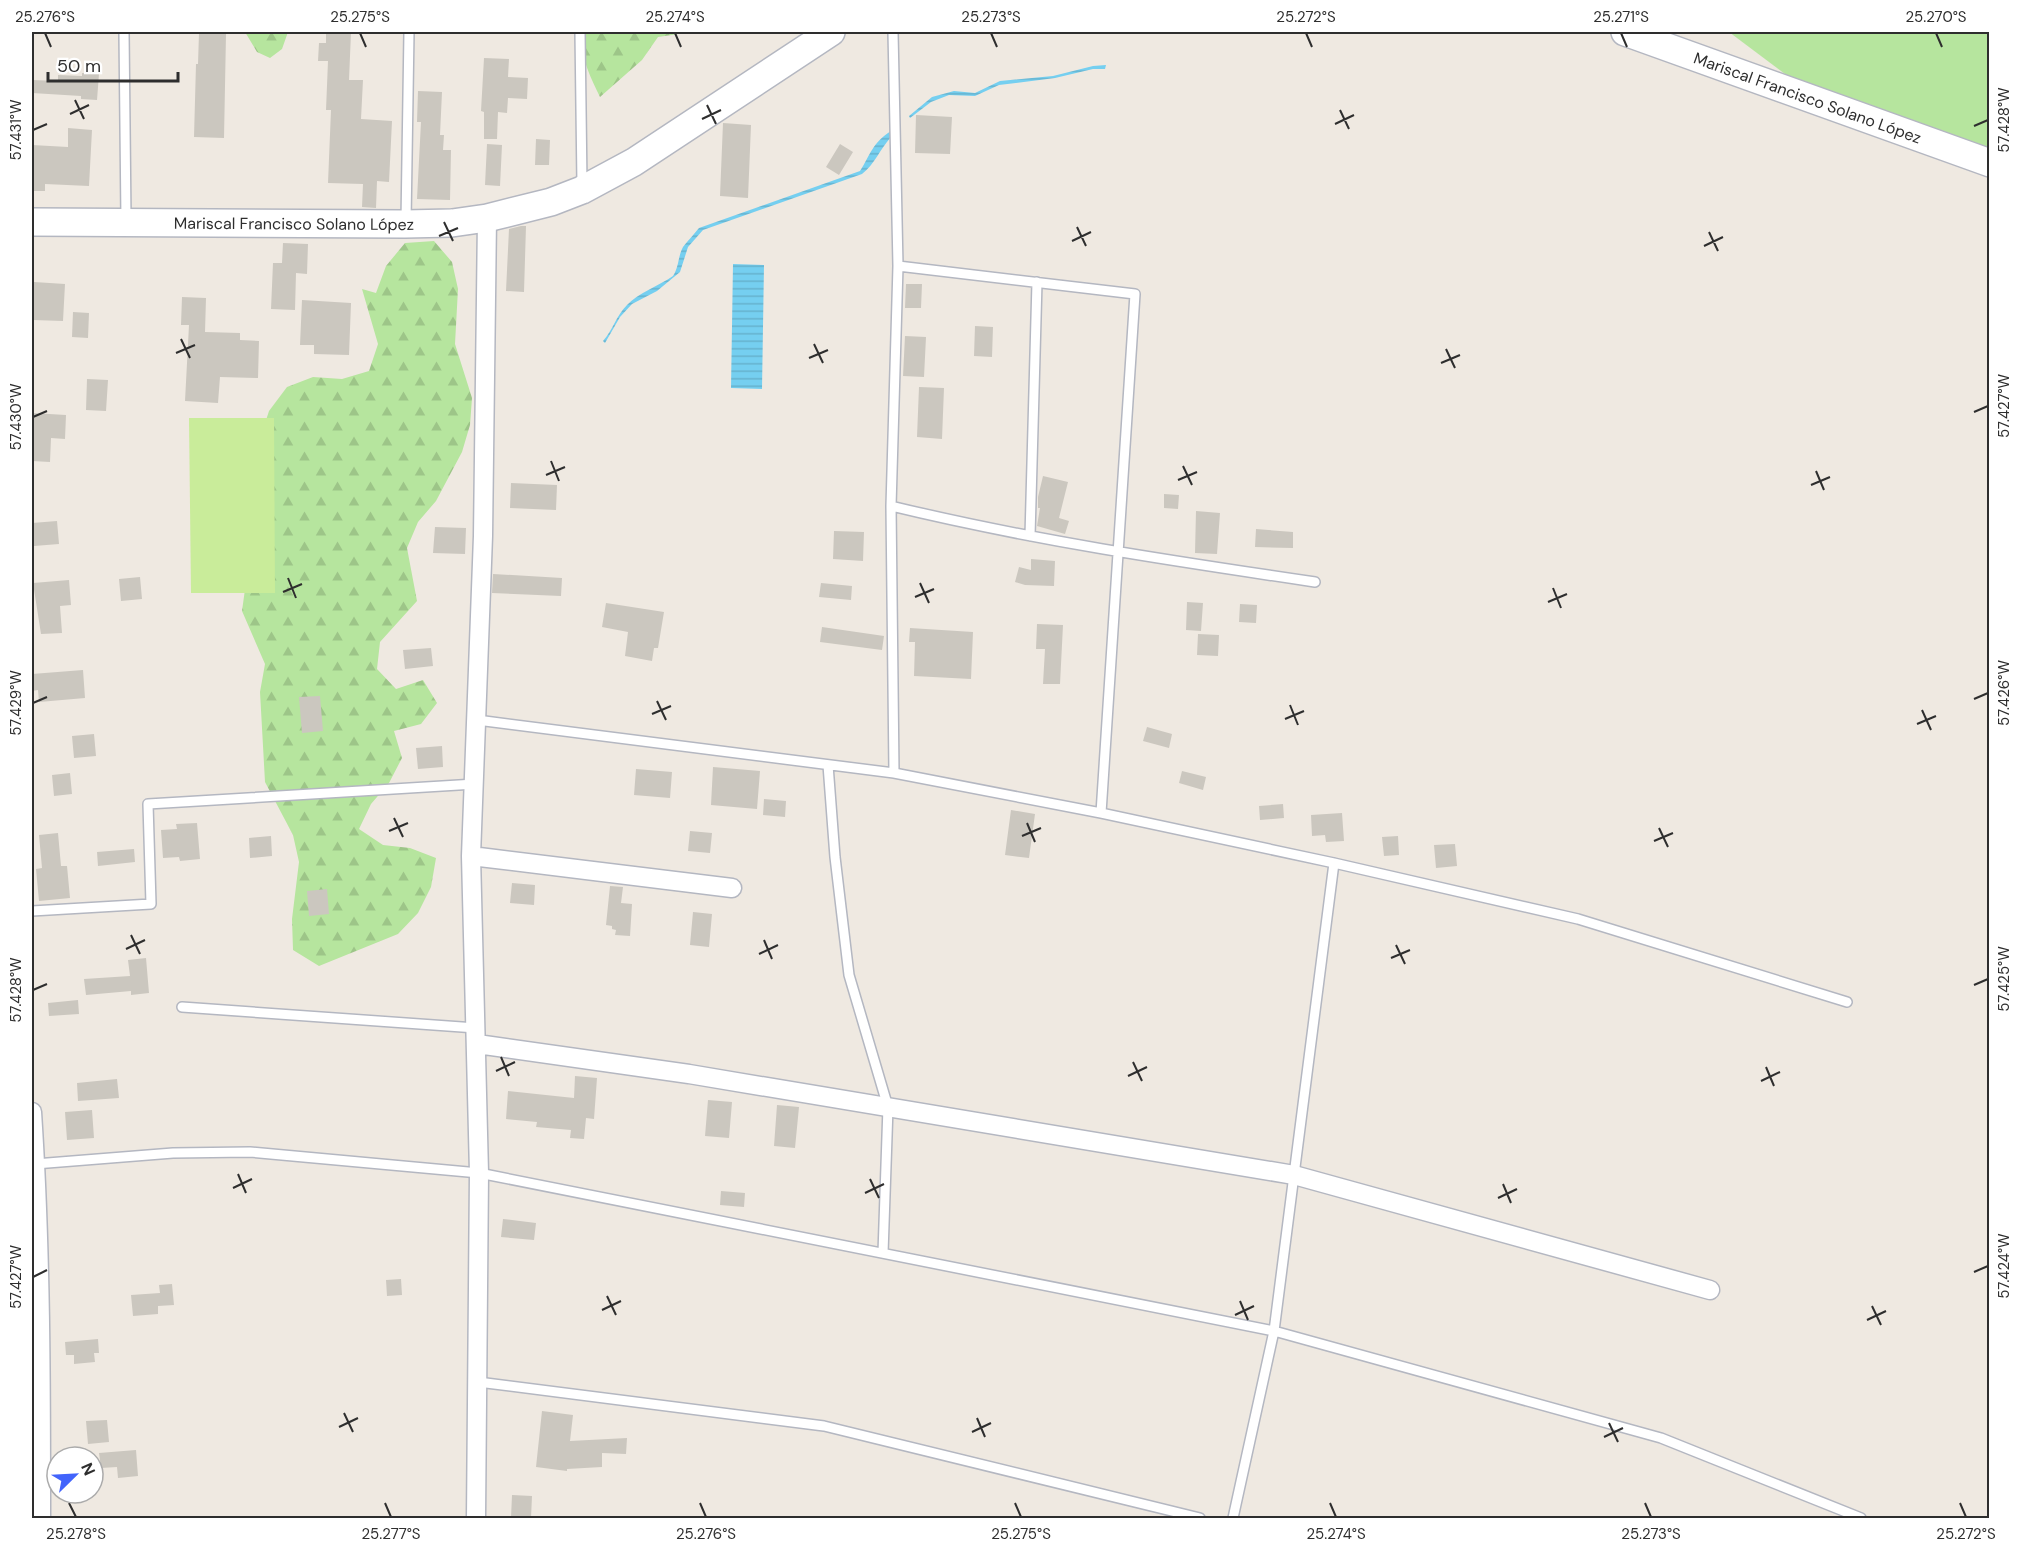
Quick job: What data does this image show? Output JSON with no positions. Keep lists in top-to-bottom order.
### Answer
{
  "streets": {
    "main road": ["Mariscal Francisco Solano López"]
  },
  "scale_bar": "50 m",
  "north": "top right",
  "coordinates": [
    "25.276°S",
    "25.275°S",
    "25.274°S",
    "25.273°S",
    "25.272°S",
    "25.271°S",
    "25.270°S",
    "57.428°W",
    "57.431°W",
    "57.427°W",
    "57.430°W",
    "57.426°W",
    "57.429°W",
    "57.425°W",
    "57.424°W",
    "25.278°S",
    "25.277°S"
  ]
}
